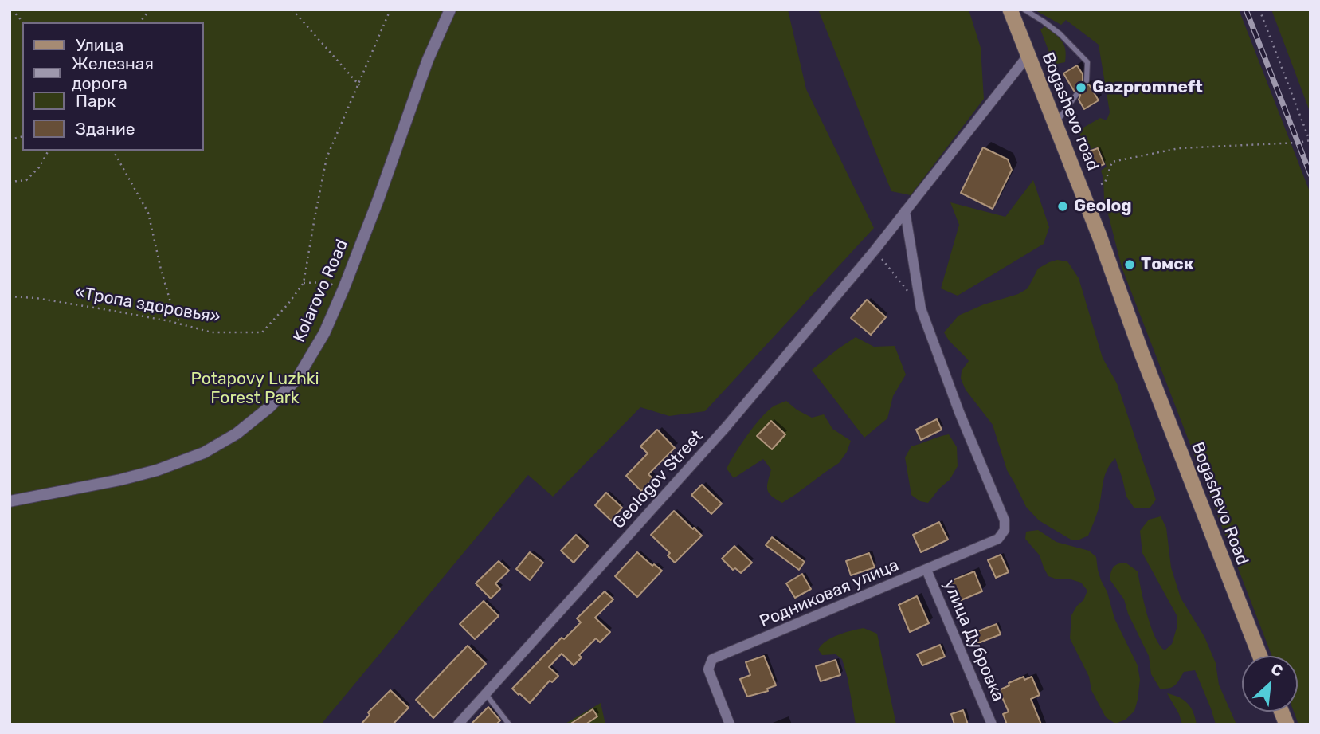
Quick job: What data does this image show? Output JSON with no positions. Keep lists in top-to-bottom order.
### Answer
{
  "streets": {
    "main road": ["Bogashevo road"],
    "street": [
      "Kolarovo Road",
      "Geologov Street",
      "Родниковая улица",
      "улица Дубровка"
    ],
    "path": ["«Тропа здоровья»"]
  },
  "crossings": [
    ["Bogashevo road", "Geologov Street"],
    ["Geologov Street", "Родниковая улица"],
    ["Родниковая улица", "улица Дубровка"]
  ],
  "parks": ["Potapovy Luzhki Forest Park"],
  "places": ["Gazpromneft", "Geolog", "Томск"],
  "legend": [
    "Улица",
    "Железная дорога",
    "Парк",
    "Здание"
  ],
  "north": "top right"
}
